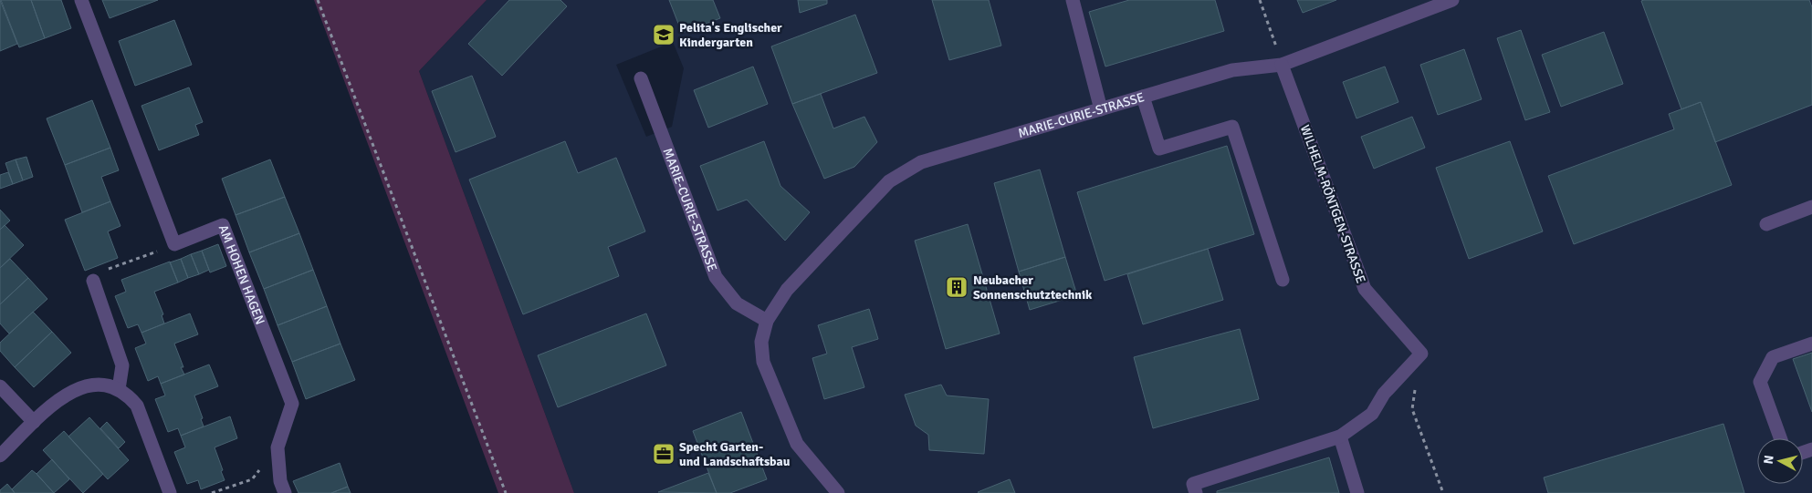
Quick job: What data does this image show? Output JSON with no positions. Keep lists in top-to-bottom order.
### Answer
{
  "streets": {
    "street": ["MARIE-CURIE-STRASSE", "WILHELM-RÖNTGEN-STRASSE", "AM HOHEN HAGEN"]
  },
  "crossings": [
    ["MARIE-CURIE-STRASSE", "WILHELM-RÖNTGEN-STRASSE"]
  ],
  "places": {
    "school or university": ["Pelita's Englischer Kindergarten"],
    "building": ["Neubacher Sonnenschutztechnik"],
    "office": ["Specht Garten- und Landschaftsbau"]
  },
  "north": "left"
}
